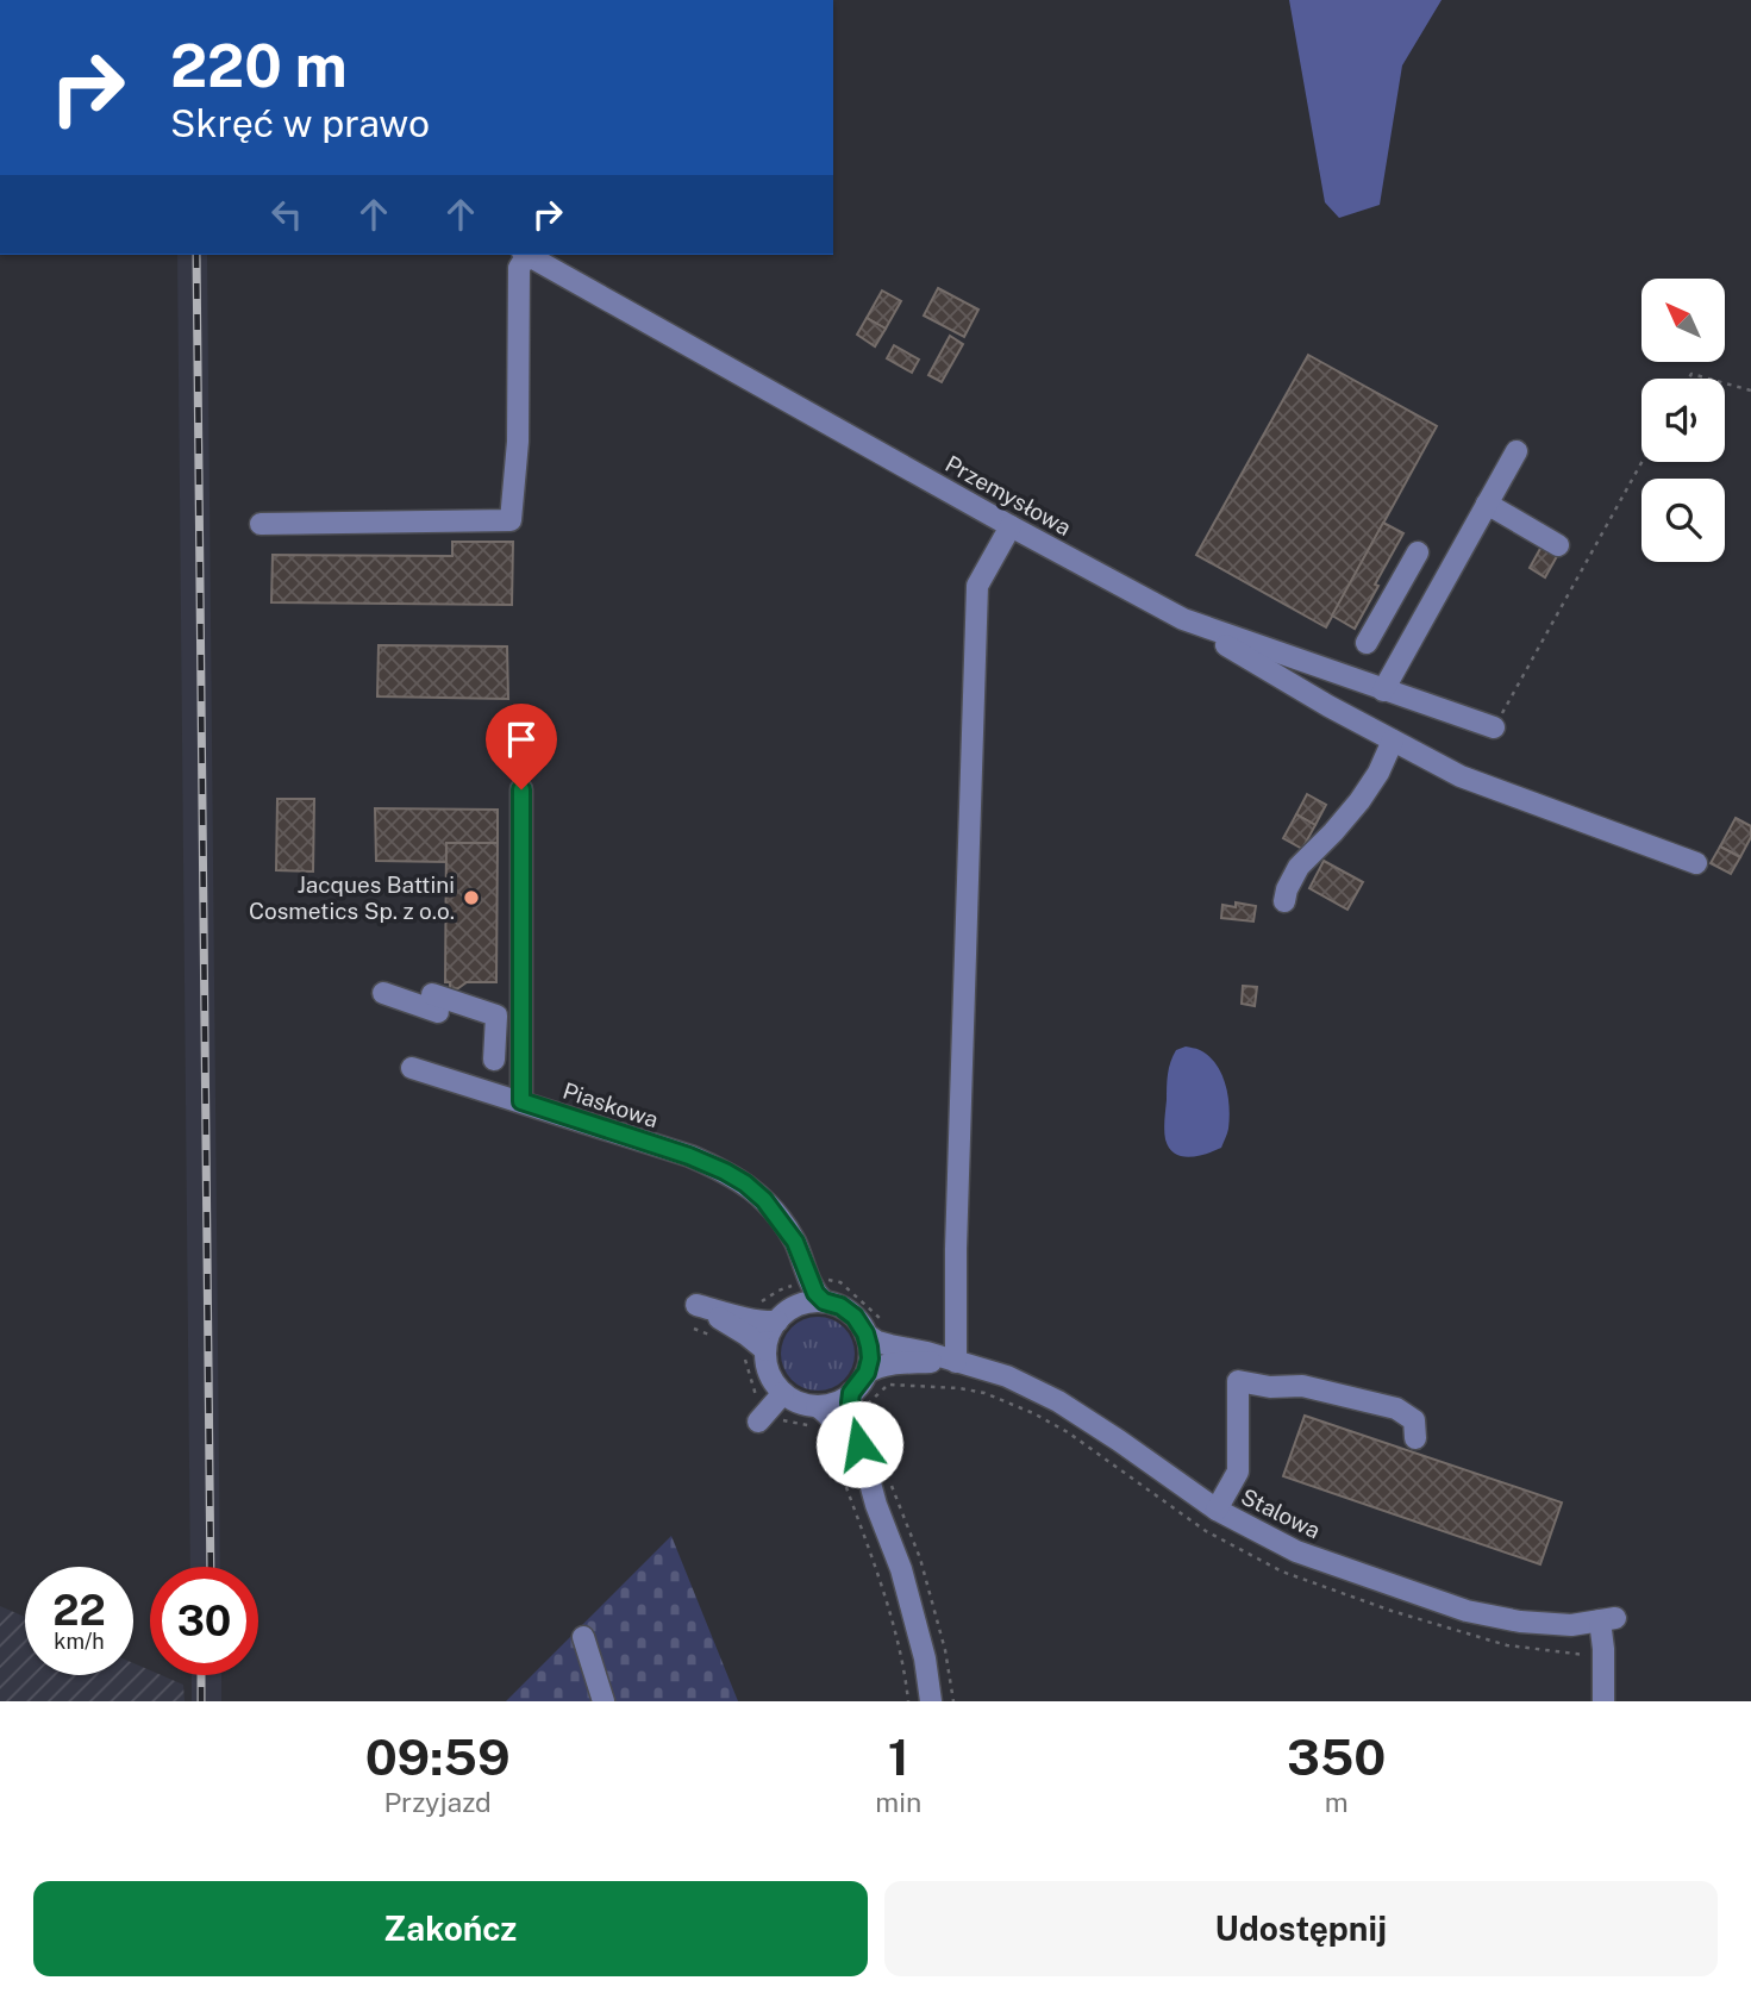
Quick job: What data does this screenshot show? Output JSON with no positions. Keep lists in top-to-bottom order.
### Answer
{
  "streets": {
    "street": ["Przemysłowa", "Piaskowa", "Stalowa"]
  },
  "crossings": [
    ["Piaskowa", "Stalowa"]
  ],
  "places": ["Jacques Battini Cosmetics Sp. z o.o."],
  "north": "top left",
  "page": {
    "turn": ["220 m", "Skręć w prawo"],
    "speed": "22 km/h",
    "limit": "30",
    "eta": [
      "09:59",
      "Przyjazd",
      "1",
      "min",
      "350",
      "m"
    ],
    "buttons": ["Zakończ", "Udostępnij"]
  }
}
